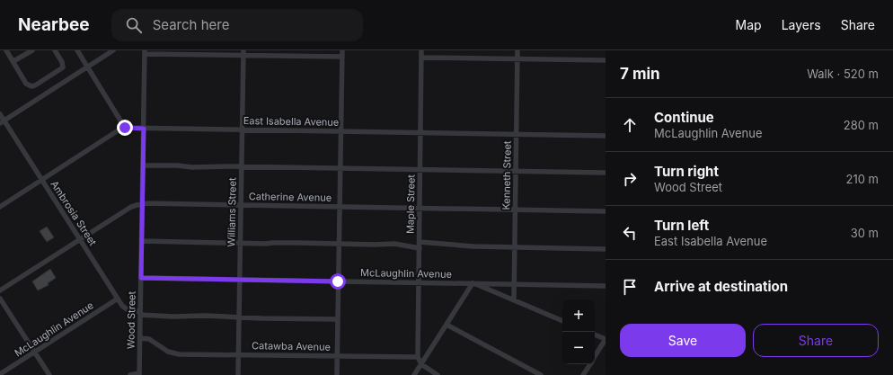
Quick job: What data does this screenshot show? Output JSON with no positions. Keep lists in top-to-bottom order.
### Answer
{
  "streets": {
    "street": [
      "East Isabella Avenue",
      "Kenneth Street",
      "Catherine Avenue",
      "Maple Street",
      "Williams Street",
      "Ambrosia Street",
      "McLaughlin Avenue",
      "Wood Street",
      "Catawba Avenue"
    ]
  },
  "crossings": [
    ["East Isabella Avenue", "Kenneth Street"],
    ["East Isabella Avenue", "Maple Street"],
    ["East Isabella Avenue", "Williams Street"],
    ["East Isabella Avenue", "Wood Street"],
    ["Kenneth Street", "Catherine Avenue"],
    ["Kenneth Street", "McLaughlin Avenue"],
    ["Catherine Avenue", "Maple Street"],
    ["Catherine Avenue", "Williams Street"],
    ["Catherine Avenue", "Ambrosia Street"],
    ["Catherine Avenue", "Wood Street"],
    ["Maple Street", "McLaughlin Avenue"],
    ["Maple Street", "Catawba Avenue"],
    ["Williams Street", "Ambrosia Street"],
    ["Williams Street", "McLaughlin Avenue"],
    ["Williams Street", "Catawba Avenue"],
    ["Ambrosia Street", "McLaughlin Avenue"],
    ["Ambrosia Street", "Wood Street"],
    ["McLaughlin Avenue", "Wood Street"],
    ["Wood Street", "Catawba Avenue"]
  ],
  "page": {
    "header": "Nearbee",
    "search": "Search here",
    "nav": ["Map", "Layers", "Share"],
    "heading": ["7 min", "Walk · 520 m"],
    "list": [
      ["Continue", "McLaughlin Avenue", "280 m"],
      ["Turn right", "Wood Street", "210 m"],
      ["Turn left", "East Isabella Avenue", "30 m"],
      "Arrive at destination"
    ],
    "map_buttons": ["+", "−"],
    "buttons": ["Save", "Share"]
  }
}
